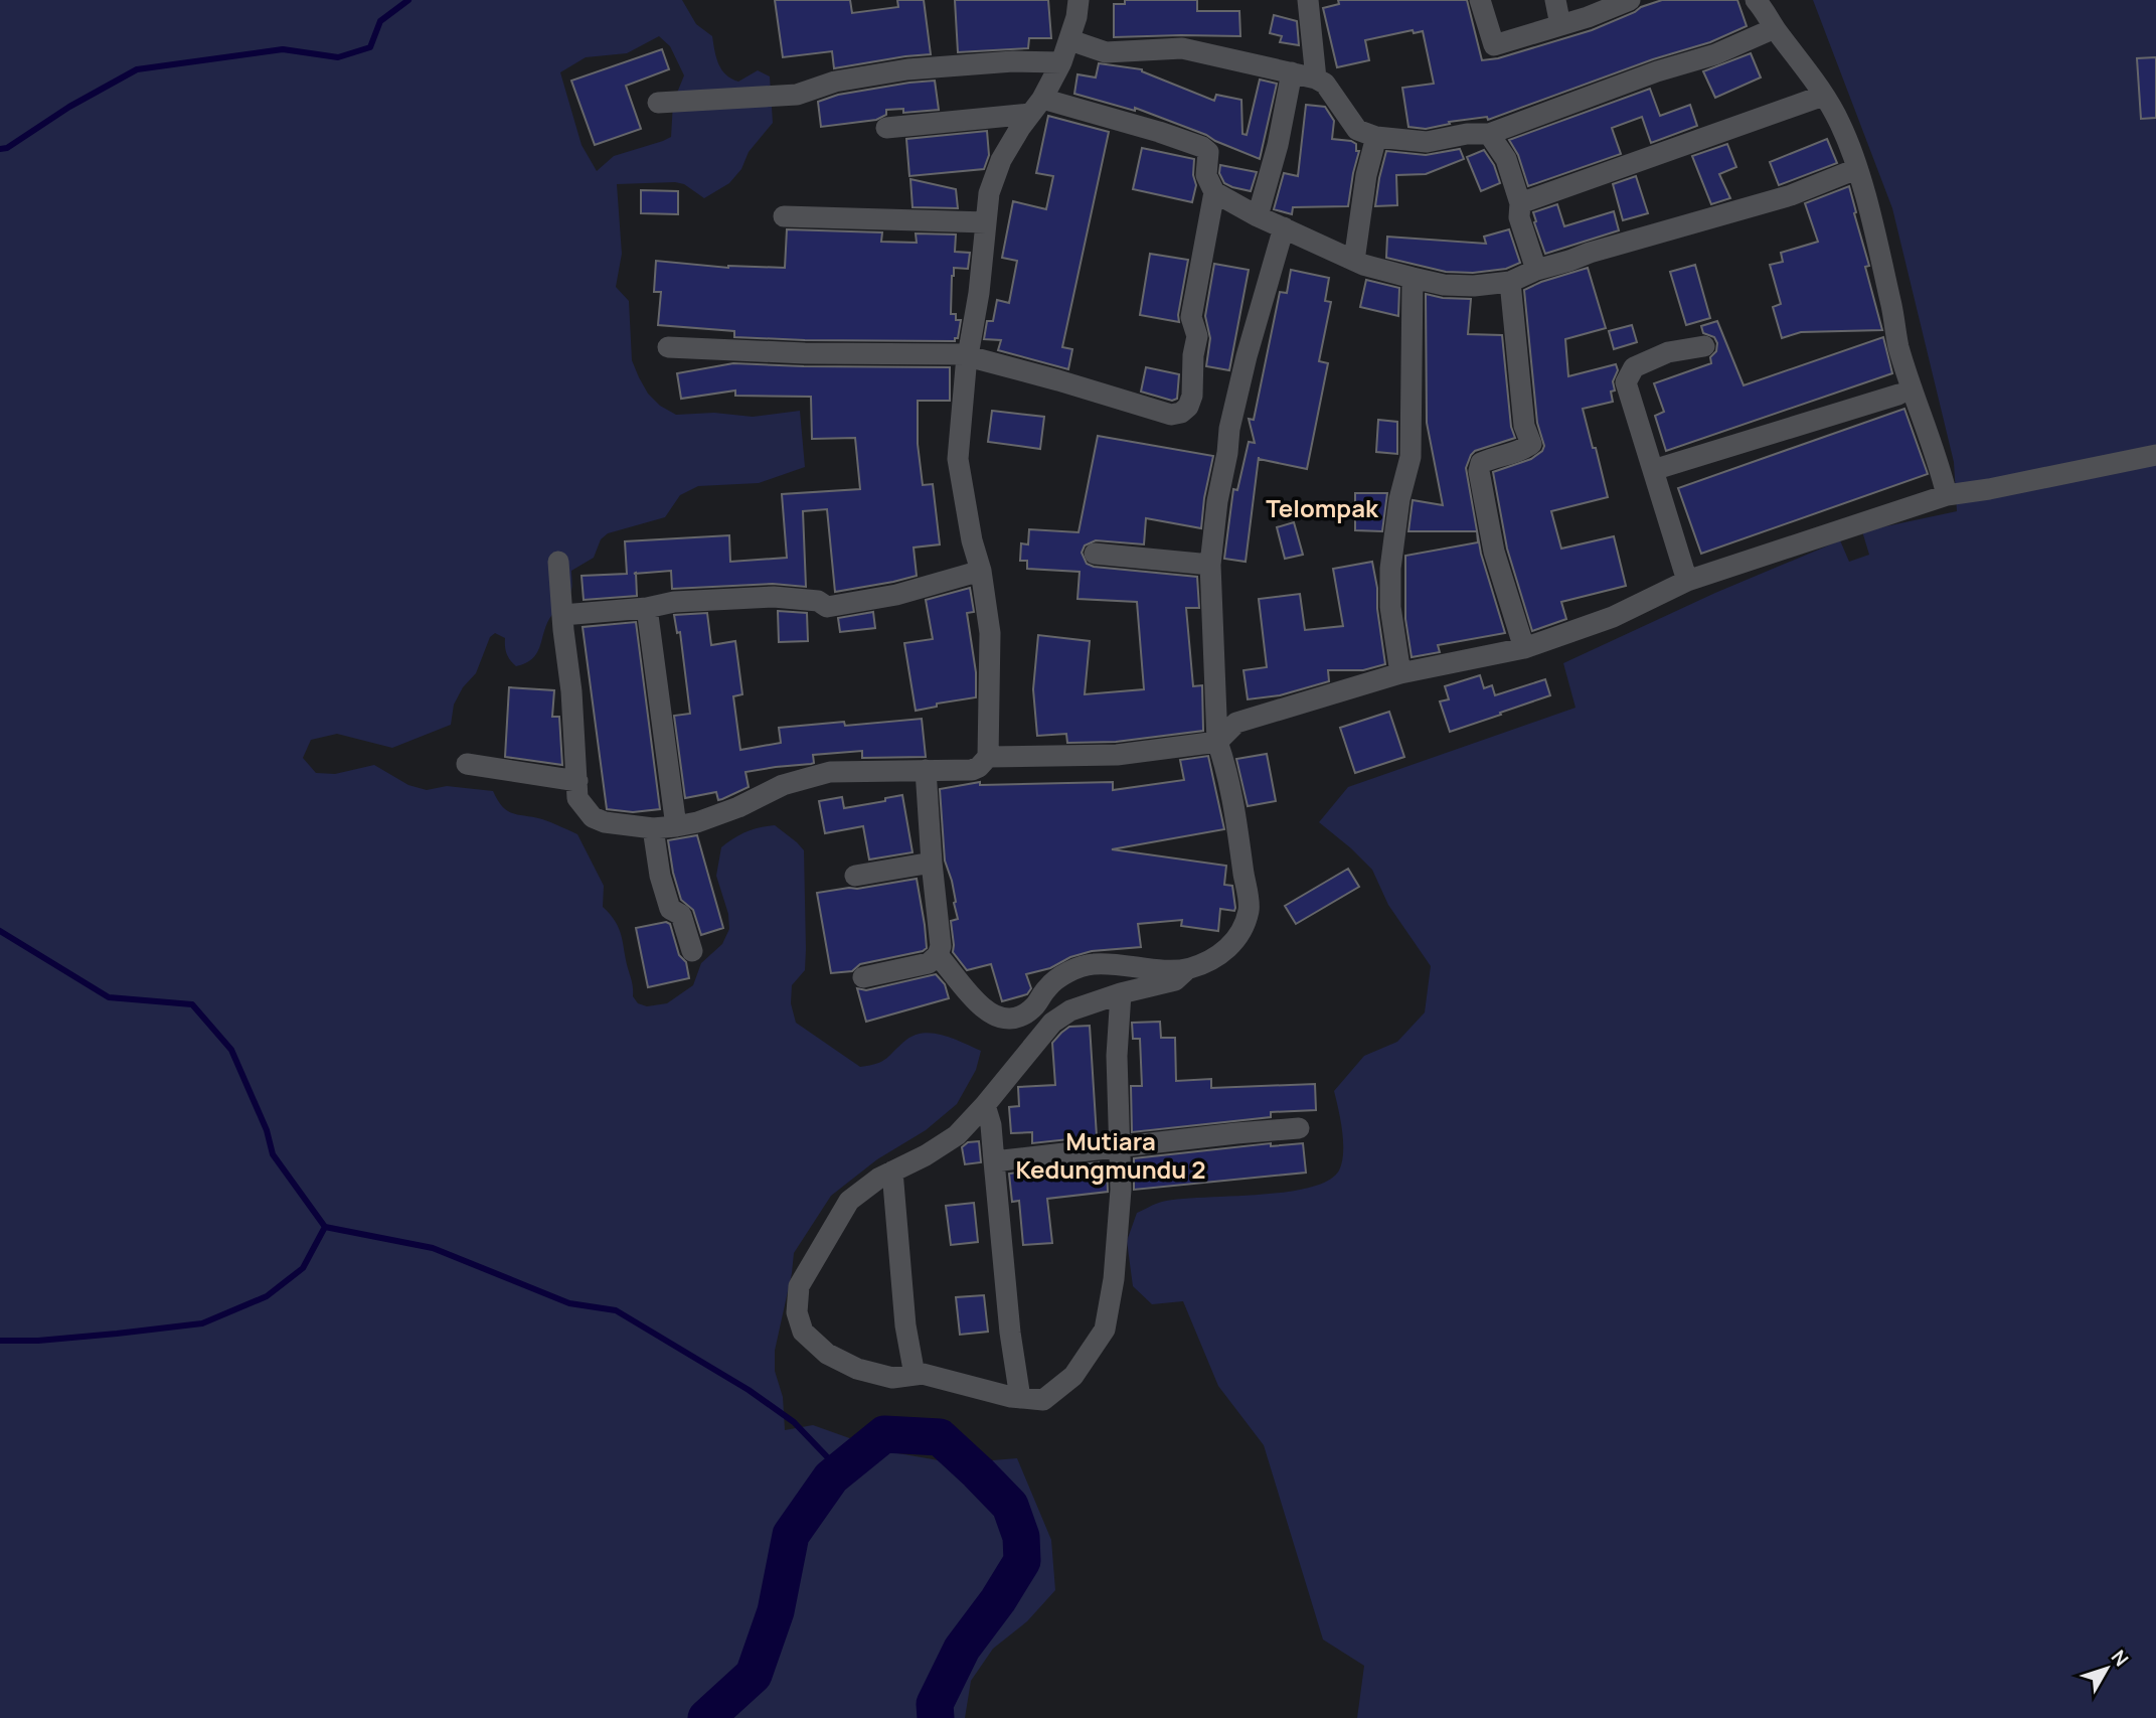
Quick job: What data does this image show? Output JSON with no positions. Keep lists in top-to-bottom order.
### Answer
{
  "districts": ["Telompak", "Mutiara Kedungmundu 2"],
  "north": "top right"
}
